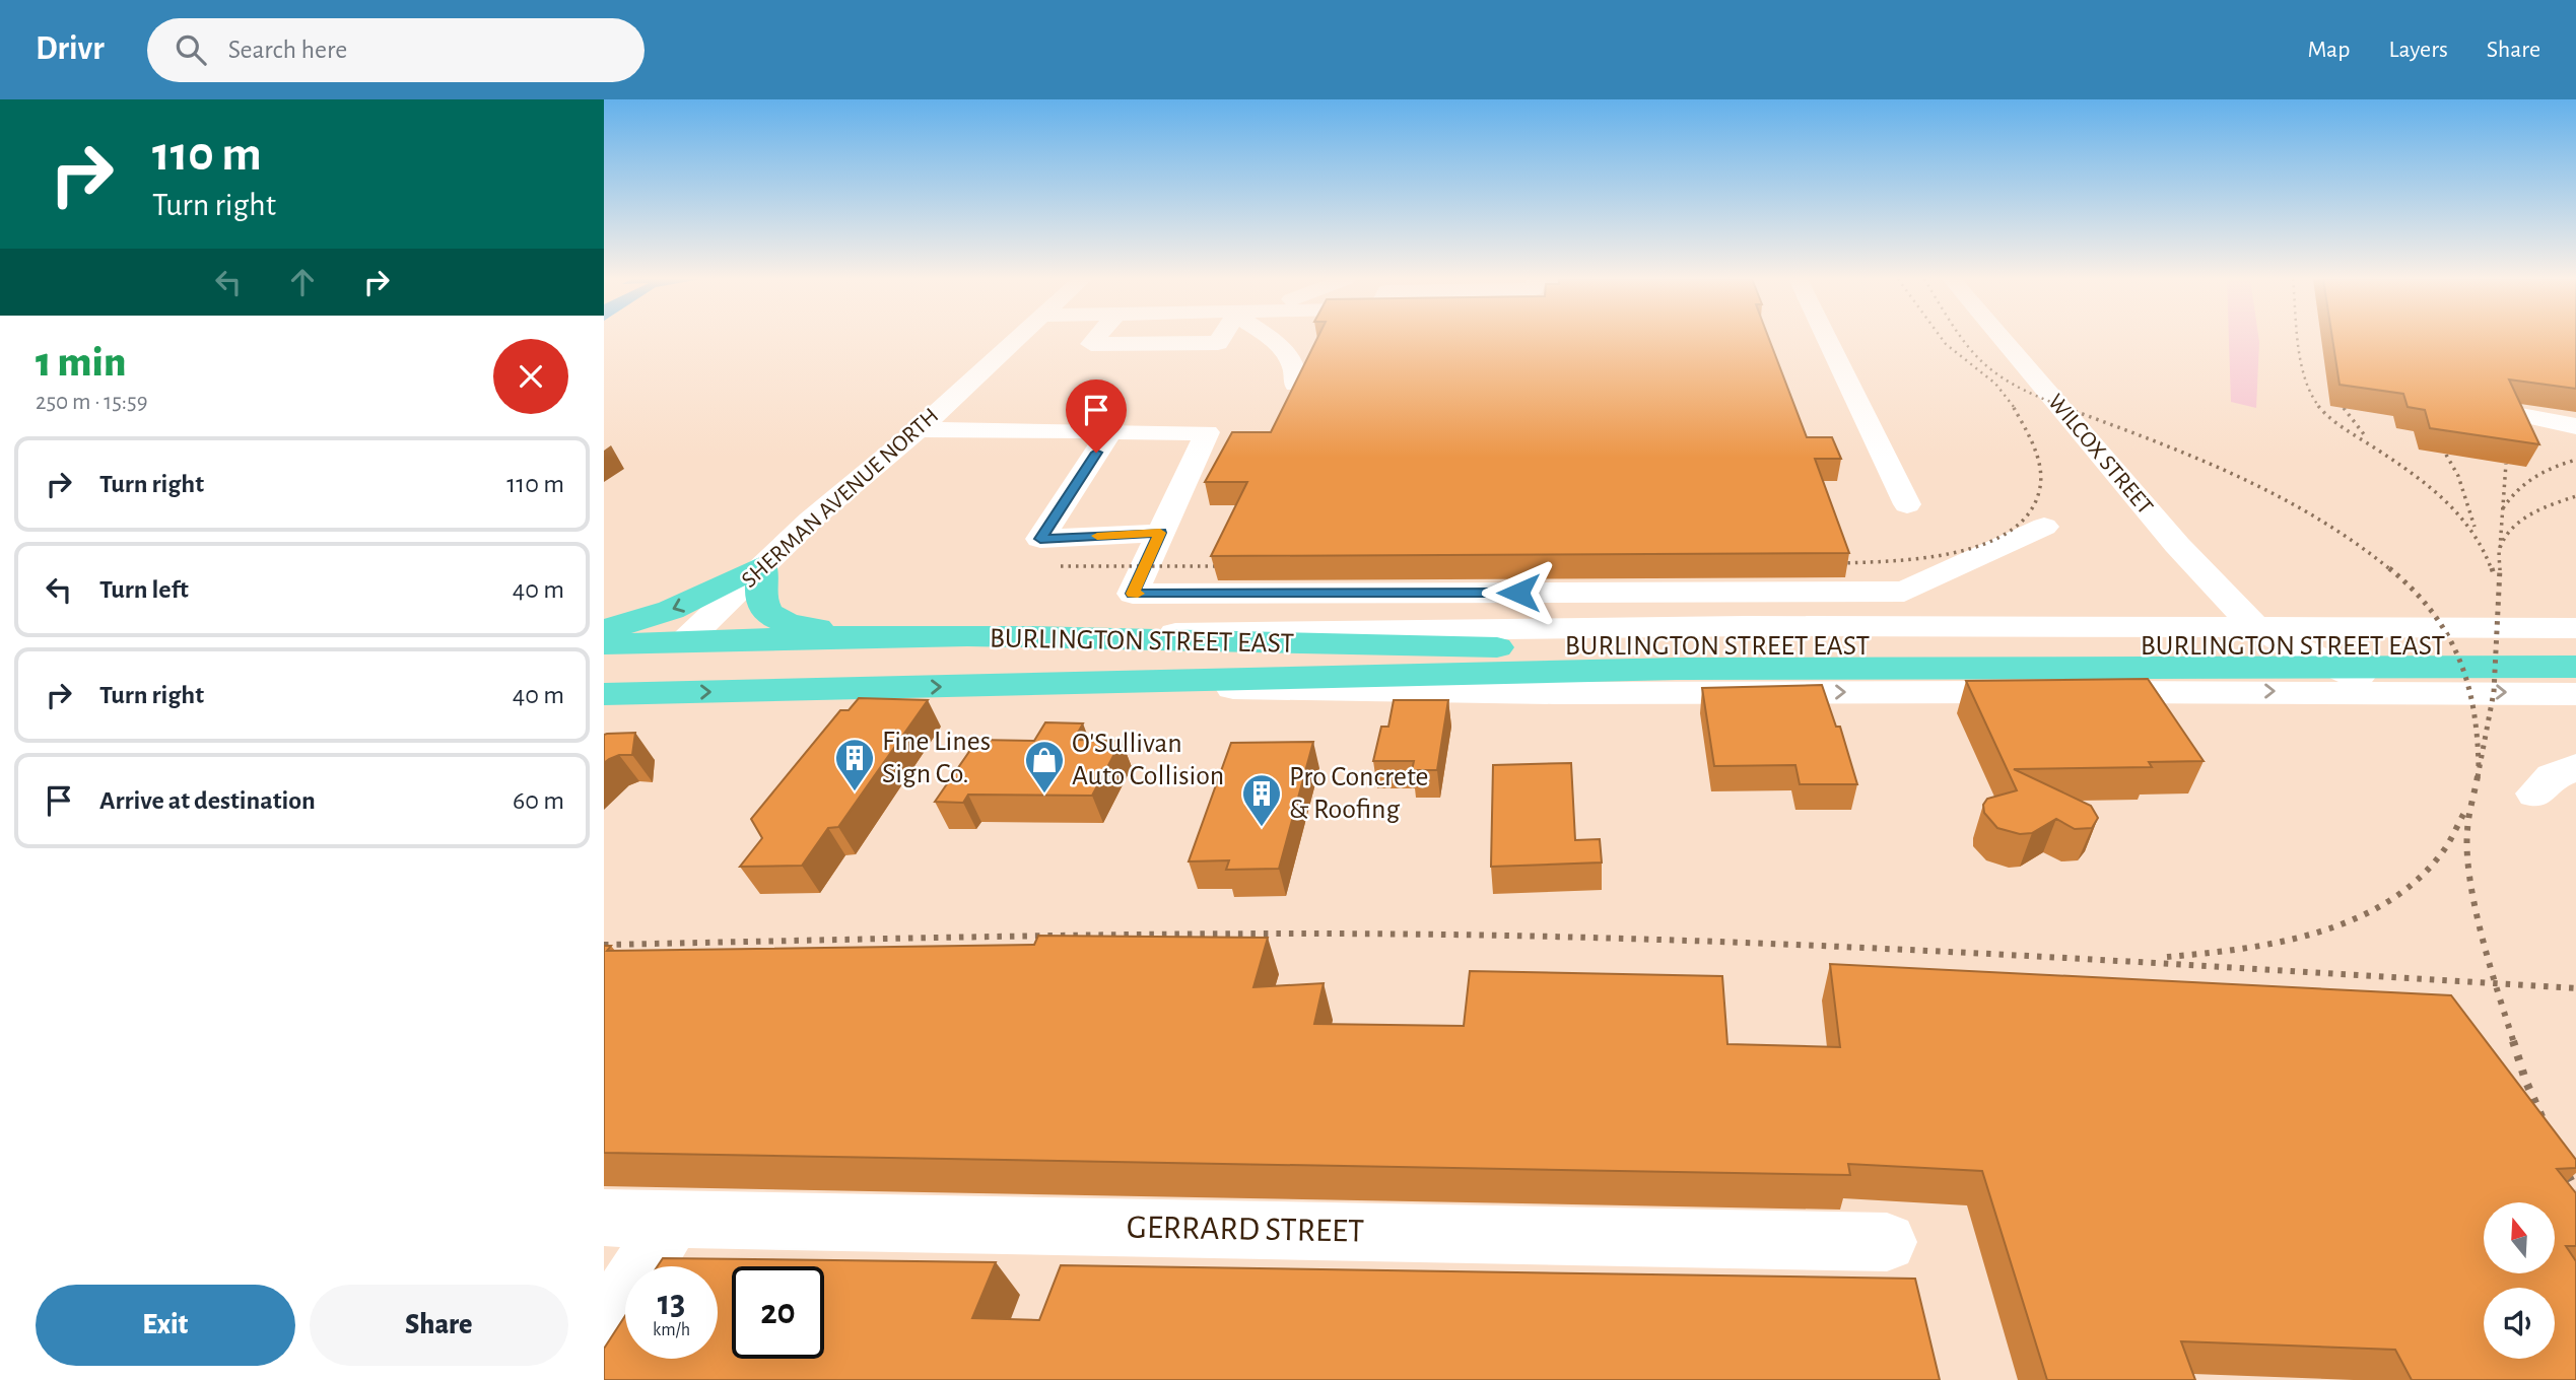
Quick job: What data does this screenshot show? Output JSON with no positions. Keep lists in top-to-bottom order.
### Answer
{
  "streets": {
    "main road": ["SHERMAN AVENUE NORTH", "BURLINGTON STREET EAST"],
    "street": ["WILCOX STREET", "GERRARD STREET"]
  },
  "crossings": [
    ["SHERMAN AVENUE NORTH", "BURLINGTON STREET EAST"]
  ],
  "places": {
    "building": ["Fine Lines Sign Co.", "Pro Concrete & Roofing"],
    "shop": ["O'Sullivan Auto Collision"]
  },
  "north": "top",
  "page": {
    "header": "Drivr",
    "search": "Search here",
    "nav": ["Map", "Layers", "Share"],
    "turn": ["110 m", "Turn right"],
    "heading": ["1 min", "250 m · 15:59"],
    "list": [
      {
        "name": "Turn right",
        "value": "110 m"
      },
      {
        "name": "Turn left",
        "value": "40 m"
      },
      {
        "name": "Turn right",
        "value": "40 m"
      },
      {
        "name": "Arrive at destination",
        "value": "60 m"
      }
    ],
    "speed": "13 km/h",
    "limit": "20",
    "buttons": ["Exit", "Share"]
  }
}
